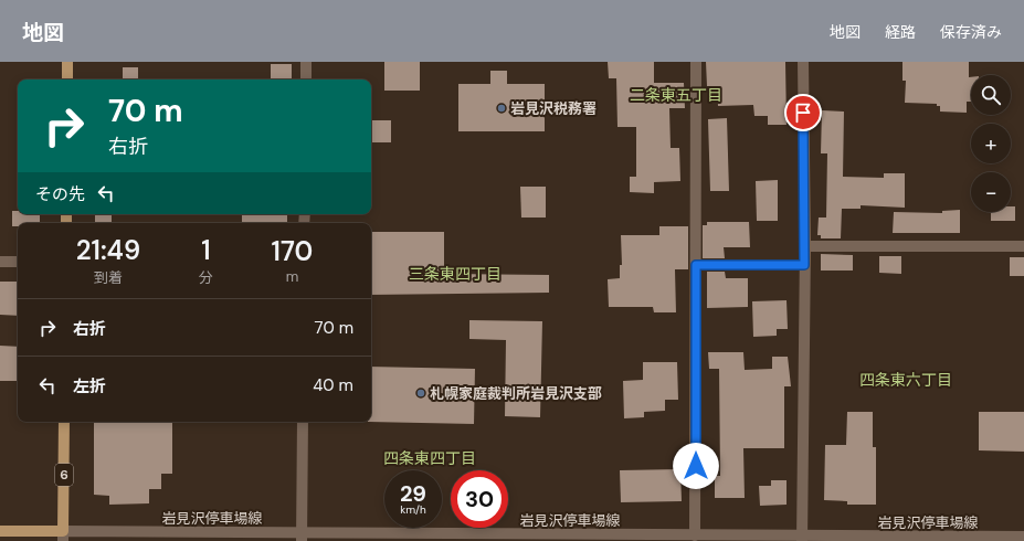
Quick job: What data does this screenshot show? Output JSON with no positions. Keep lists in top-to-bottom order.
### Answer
{
  "streets": {
    "main road": ["6"],
    "street": ["岩見沢停車場線"]
  },
  "crossings": [
    ["6", "岩見沢停車場線"]
  ],
  "districts": [
    "二条東五丁目",
    "三条東四丁目",
    "四条東六丁目",
    "四条東四丁目"
  ],
  "places": ["岩見沢税務署", "札幌家庭裁判所岩見沢支部"],
  "page": {
    "header": "地図",
    "nav": ["地図", "経路", "保存済み"],
    "map_buttons": ["+", "−"],
    "turn": ["70 m", "右折"],
    "then": "その先",
    "eta": [
      "21:49",
      "到着",
      "1",
      "分",
      "170",
      "m"
    ],
    "list": [
      {
        "name": "右折",
        "value": "70 m"
      },
      {
        "name": "左折",
        "value": "40 m"
      }
    ],
    "speed": "29 km/h",
    "limit": "30"
  }
}
